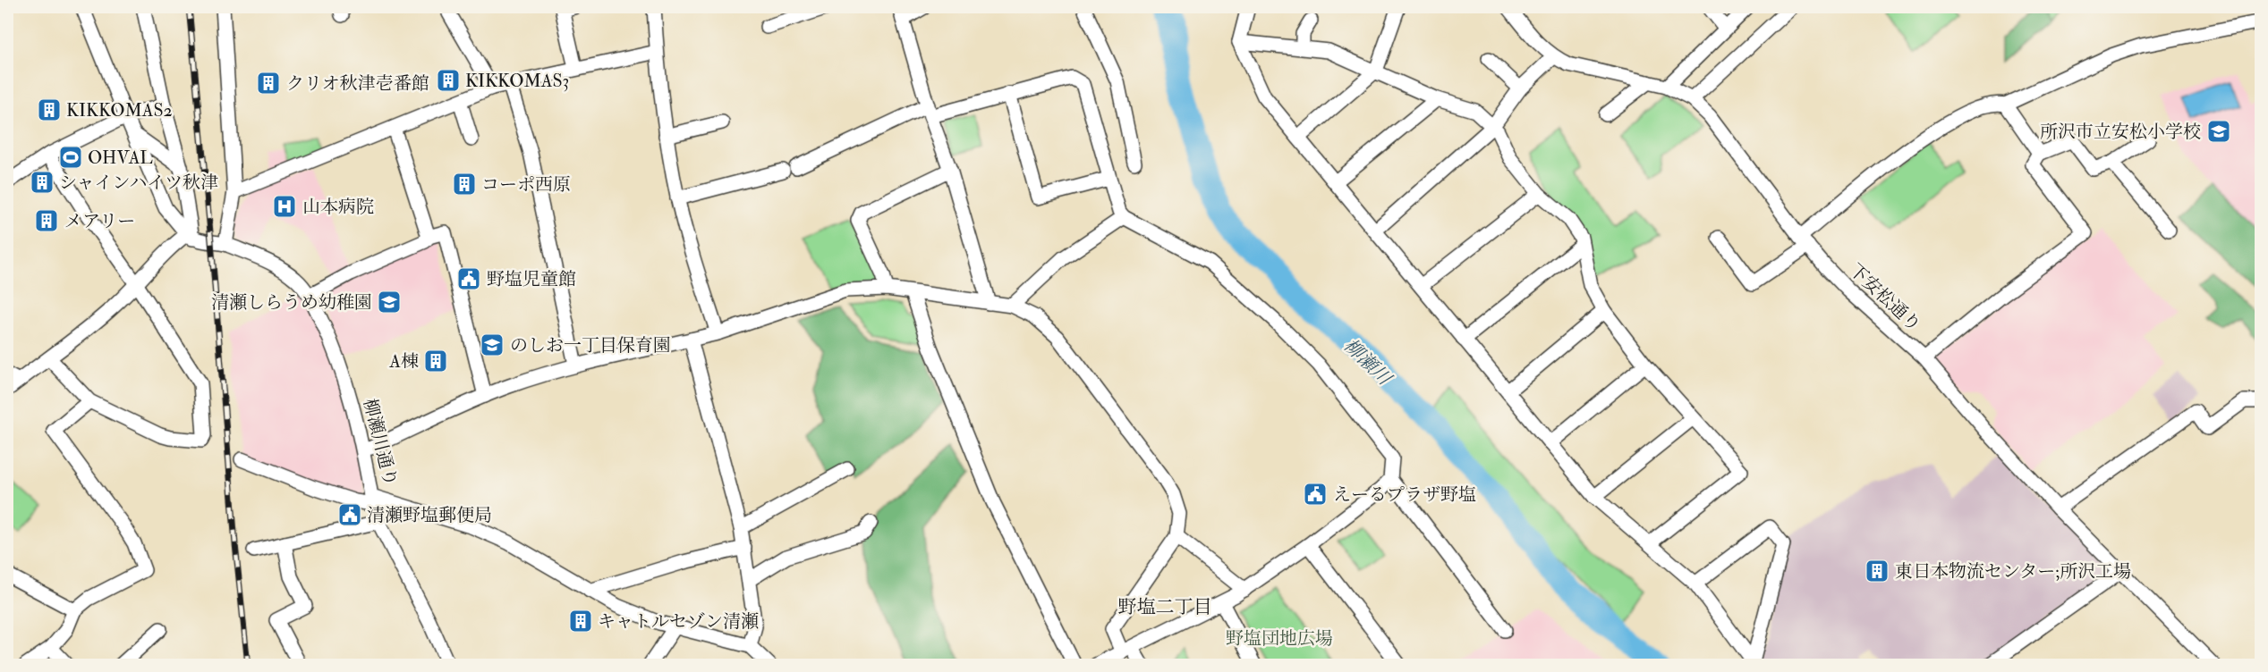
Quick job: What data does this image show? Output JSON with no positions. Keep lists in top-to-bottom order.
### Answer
{
  "streets": {
    "street": ["下安松通り", "柳瀬川通り"]
  },
  "districts": ["野塩二丁目"],
  "water": ["柳瀬川"],
  "parks": ["野塩団地広場"],
  "places": {
    "building": [
      "KIKKOMAS3",
      "クリオ秋津壱番館",
      "KIKKOMAS2",
      "シャインハイツ秋津",
      "コーポ西原",
      "メアリー",
      "A棟",
      "東日本物流センター;所沢工場",
      "キャトルセゾン清瀬"
    ],
    "school or university": ["所沢市立安松小学校", "清瀬しらうめ幼稚園", "のしお一丁目保育園"],
    "sports": ["OHVAL"],
    "hospital": ["山本病院"],
    "public building": ["野塩児童館", "えーるプラザ野塩", "清瀬野塩郵便局"]
  }
}
